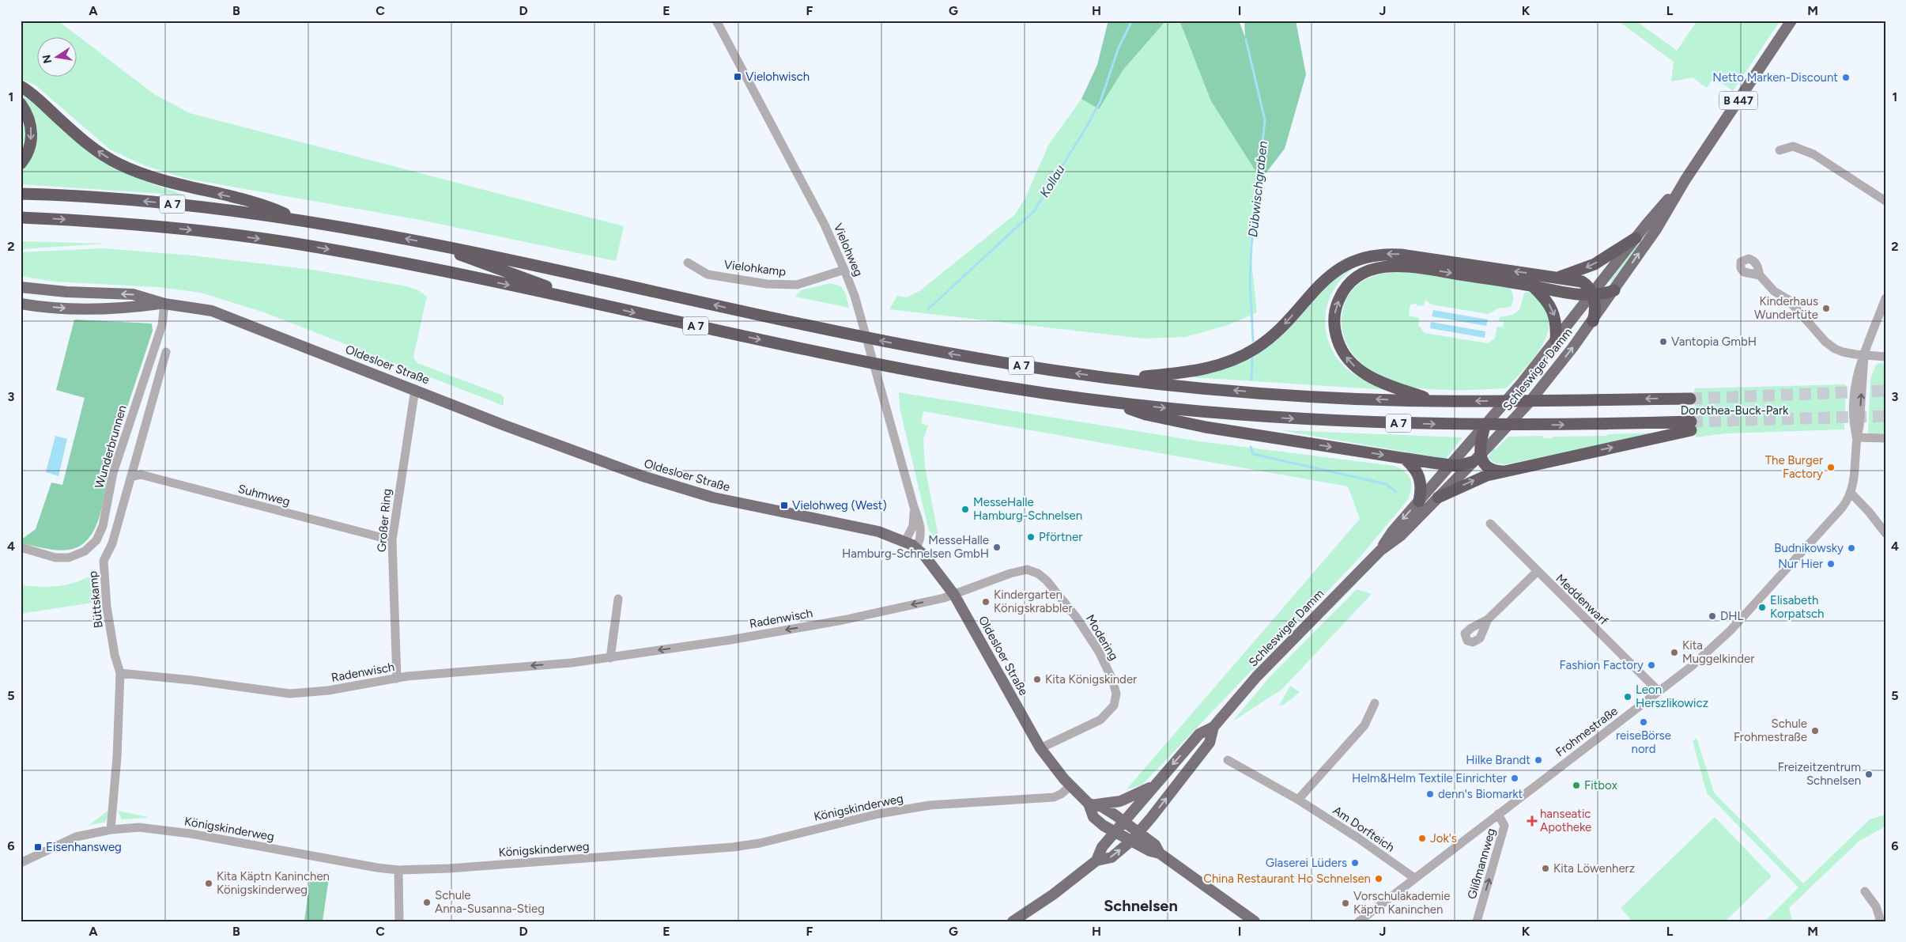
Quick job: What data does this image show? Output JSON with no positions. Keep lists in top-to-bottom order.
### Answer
{
  "streets": {
    "highway": ["A 7"],
    "main road": ["B 447", "Oldesloer Straße", "Schleswiger Damm"],
    "street": [
      "Vielohweg",
      "Vielohkamp",
      "Wunderbrunnen",
      "Suhmweg",
      "Großer Ring",
      "Büttskamp",
      "Meddenwarf",
      "Radenwisch",
      "Modering",
      "Frohmestraße",
      "Königskinderweg",
      "Am Dorfteich",
      "Glißmannweg"
    ]
  },
  "crossings": [
    ["A 7", "Schleswiger Damm"],
    ["Vielohweg", "Vielohkamp"],
    ["Vielohweg", "Oldesloer Straße"],
    ["Oldesloer Straße", "Schleswiger Damm"],
    ["Oldesloer Straße", "Wunderbrunnen"],
    ["Oldesloer Straße", "Großer Ring"],
    ["Oldesloer Straße", "Radenwisch"],
    ["Oldesloer Straße", "Modering"],
    ["Oldesloer Straße", "Königskinderweg"],
    ["Suhmweg", "Großer Ring"],
    ["Suhmweg", "Büttskamp"],
    ["Großer Ring", "Radenwisch"],
    ["Büttskamp", "Radenwisch"],
    ["Büttskamp", "Königskinderweg"],
    ["Meddenwarf", "Frohmestraße"],
    ["Radenwisch", "Modering"],
    ["Frohmestraße", "Am Dorfteich"],
    ["Frohmestraße", "Glißmannweg"]
  ],
  "one_way": ["Radenwisch", "Glißmannweg"],
  "districts": ["Schnelsen"],
  "water": ["Kollau", "Dübwischgraben"],
  "parks": ["Dorothea-Buck-Park"],
  "places": {
    "transit": ["Vielohwisch", "Vielohweg (West)", "Eisenhansweg"],
    "other": [
      "Netto Marken-Discount",
      "Kinderhaus Wundertüte",
      "Vantopia GmbH",
      "The Burger Factory",
      "MesseHalle Hamburg-Schnelsen",
      "Pförtner",
      "MesseHalle Hamburg-Schnelsen GmbH",
      "Budnikowsky",
      "Nur Hier",
      "Kindergarten Königskrabbler",
      "Elisabeth Korpatsch",
      "DHL",
      "Kita Muggelkinder",
      "Fashion Factory",
      "Kita Königskinder",
      "Leon Herszlikowicz",
      "reiseBörse nord",
      "Schule Frohmestraße",
      "Hilke Brandt",
      "Freizeitzentrum Schnelsen",
      "Helm&Helm Textile Einrichter",
      "Fitbox",
      "denn's Biomarkt",
      "Jok's",
      "Glaserei Lüders",
      "Kita Löwenherz",
      "China Restaurant Ho Schnelsen",
      "Kita Käptn Kaninchen Königskinderweg",
      "Schule Anna-Susanna-Stieg",
      "Vorschulakademie Käptn Kaninchen"
    ],
    "health": ["hanseatic Apotheke"]
  },
  "north": "left",
  "grid": {
    "columns": [
      "A",
      "B",
      "C",
      "D",
      "E",
      "F",
      "G",
      "H",
      "I",
      "J",
      "K",
      "L",
      "M"
    ],
    "rows": [
      "1",
      "2",
      "3",
      "4",
      "5",
      "6"
    ]
  }
}
